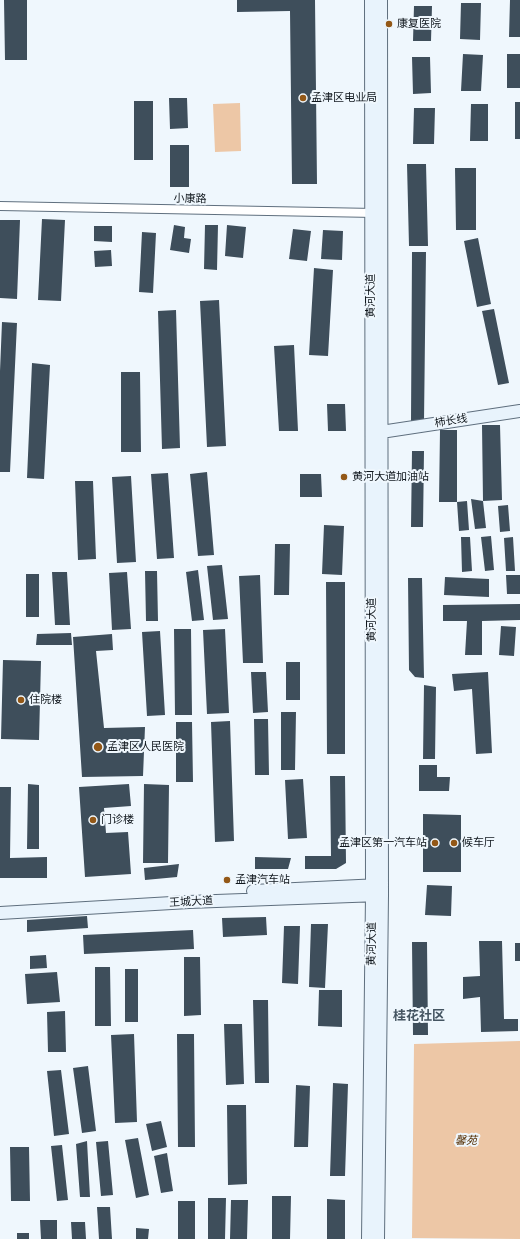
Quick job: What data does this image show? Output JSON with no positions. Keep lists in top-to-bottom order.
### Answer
{
  "streets": {
    "main road": ["黄河大道", "柿长线", "王城大道"],
    "street": ["小康路"]
  },
  "crossings": [
    ["小康路", "黄河大道"],
    ["黄河大道", "柿长线"],
    ["黄河大道", "王城大道"]
  ],
  "districts": ["桂花社区"],
  "parks": ["馨苑"],
  "places": [
    "康复医院",
    "孟津区电业局",
    "黄河大道加油站",
    "住院楼",
    "孟津区人民医院",
    "门诊楼",
    "孟津区第一汽车站",
    "候车厅",
    "孟津汽车站"
  ]
}
